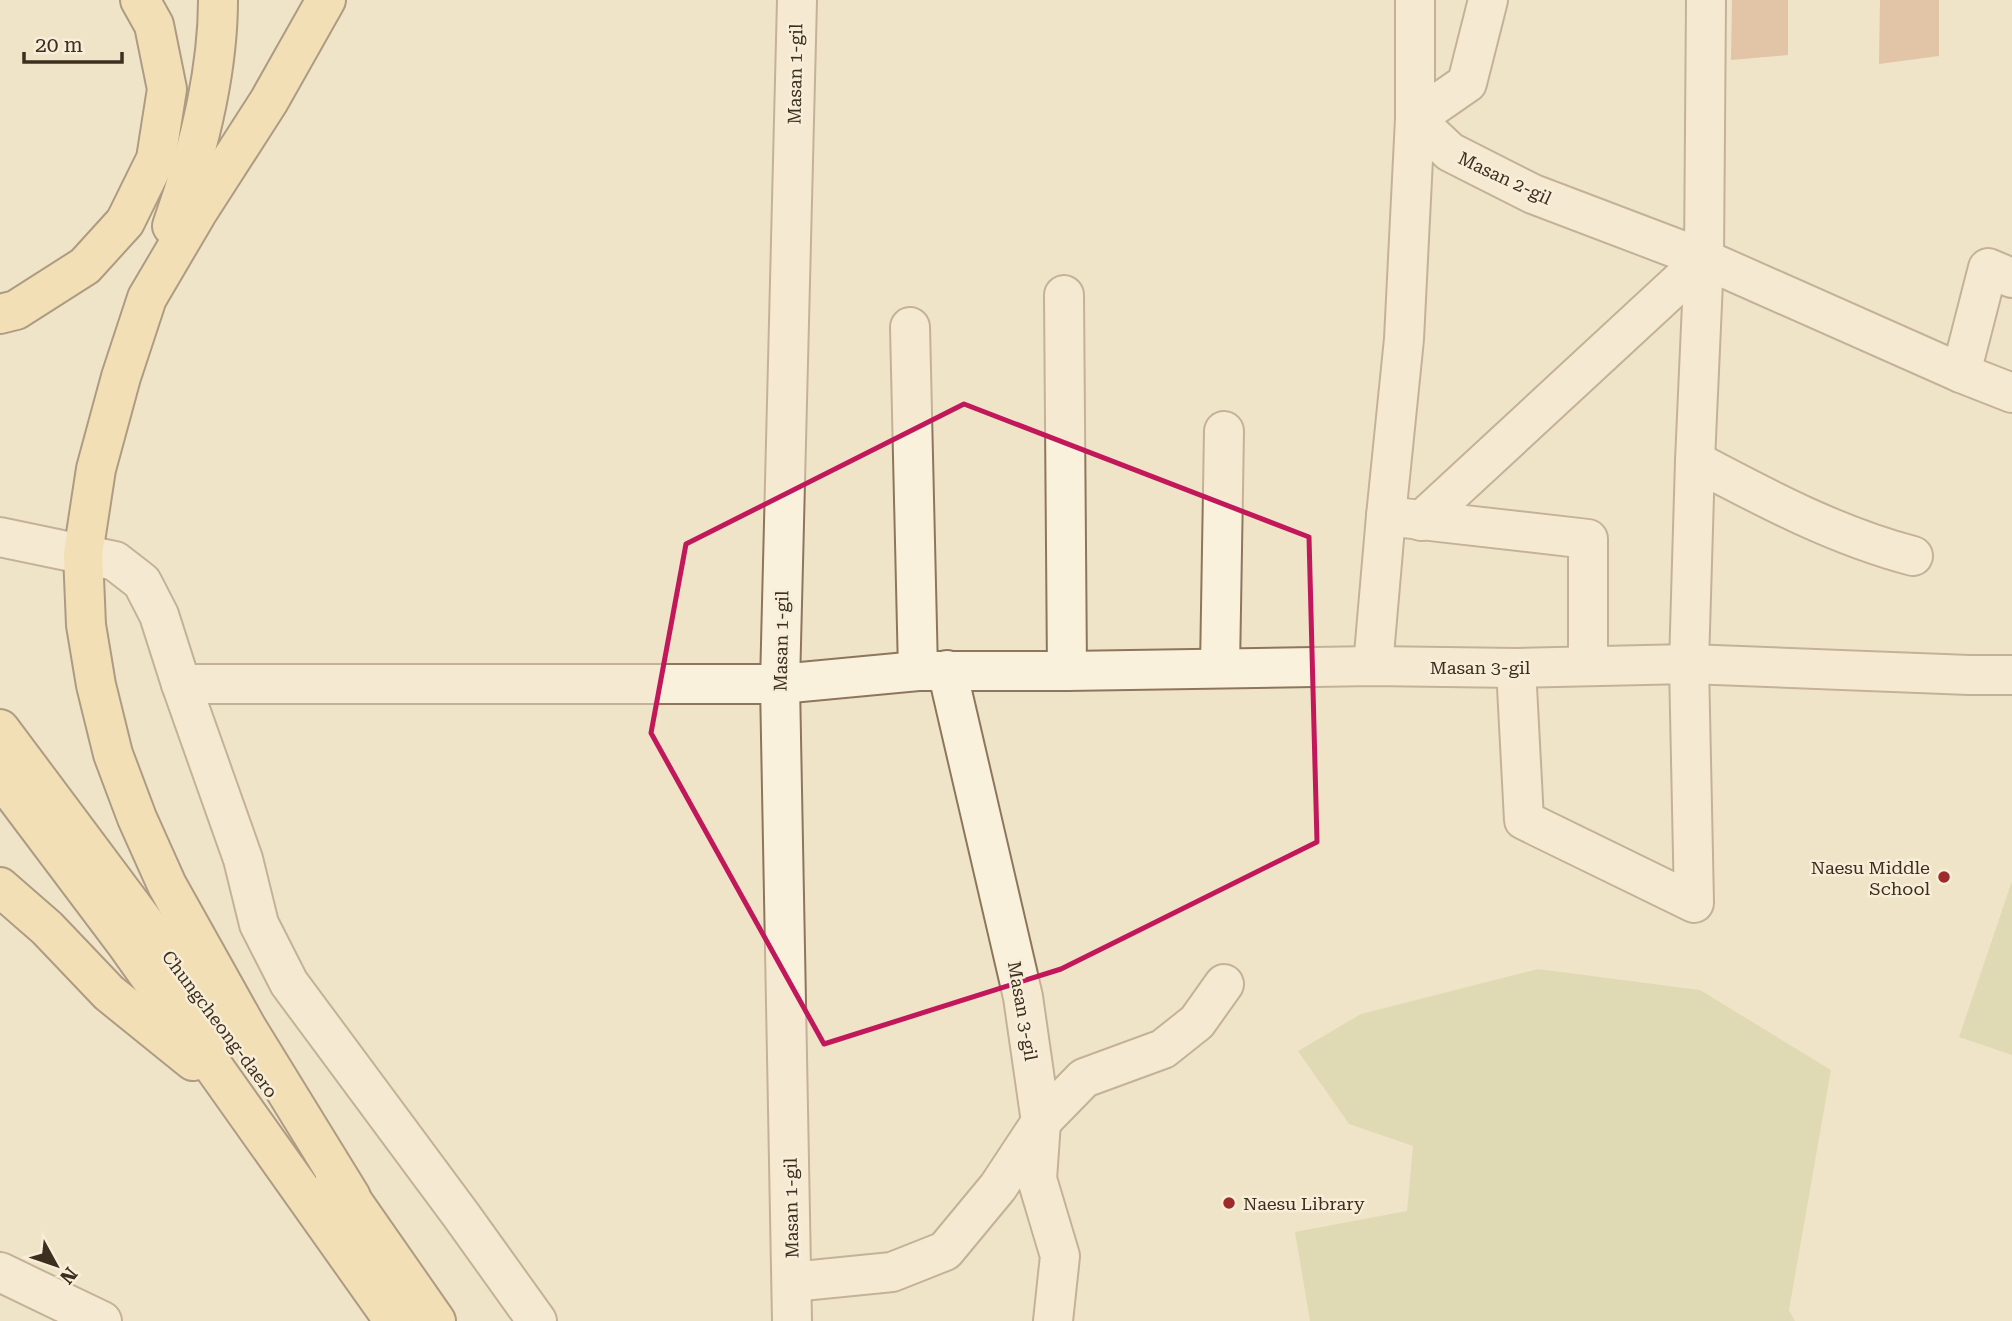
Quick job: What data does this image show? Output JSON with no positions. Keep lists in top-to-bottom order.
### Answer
{
  "streets": {
    "main road": ["Chungcheong-daero"],
    "street": ["Masan 1-gil", "Masan 2-gil", "Masan 3-gil"]
  },
  "crossings": [
    ["Masan 1-gil", "Masan 3-gil"]
  ],
  "places": ["Naesu Middle School", "Naesu Library"],
  "scale_bar": "20 m",
  "north": "bottom right"
}
